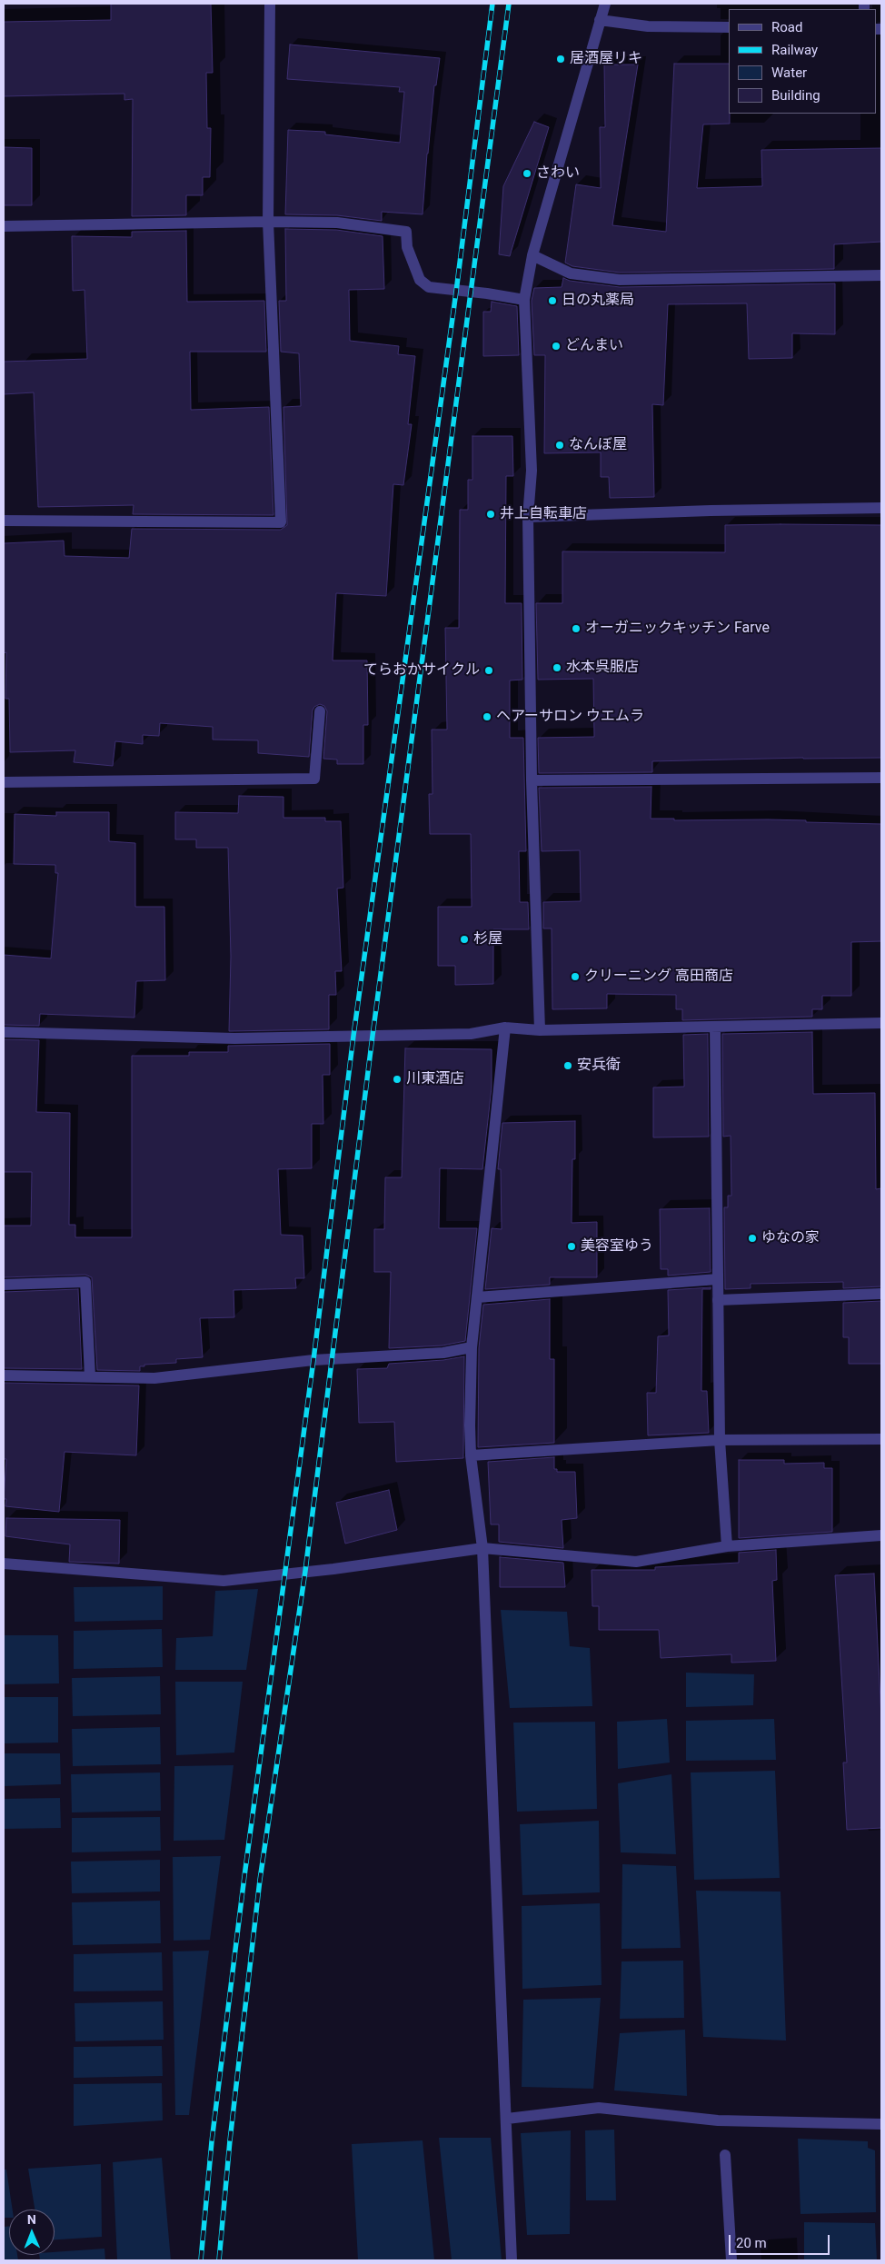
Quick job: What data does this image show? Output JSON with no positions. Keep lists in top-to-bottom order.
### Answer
{
  "places": [
    "居酒屋リキ",
    "さわい",
    "日の丸薬局",
    "どんまい",
    "なんぼ屋",
    "井上自転車店",
    "オーガニックキッチン Farve",
    "水本呉服店",
    "てらおかサイクル",
    "ヘアーサロン ウエムラ",
    "杉屋",
    "クリーニング 高田商店",
    "安兵衛",
    "川東酒店",
    "ゆなの家",
    "美容室ゆう"
  ],
  "legend": [
    "Road",
    "Railway",
    "Water",
    "Building"
  ],
  "scale_bar": "20 m",
  "north": "top"
}
